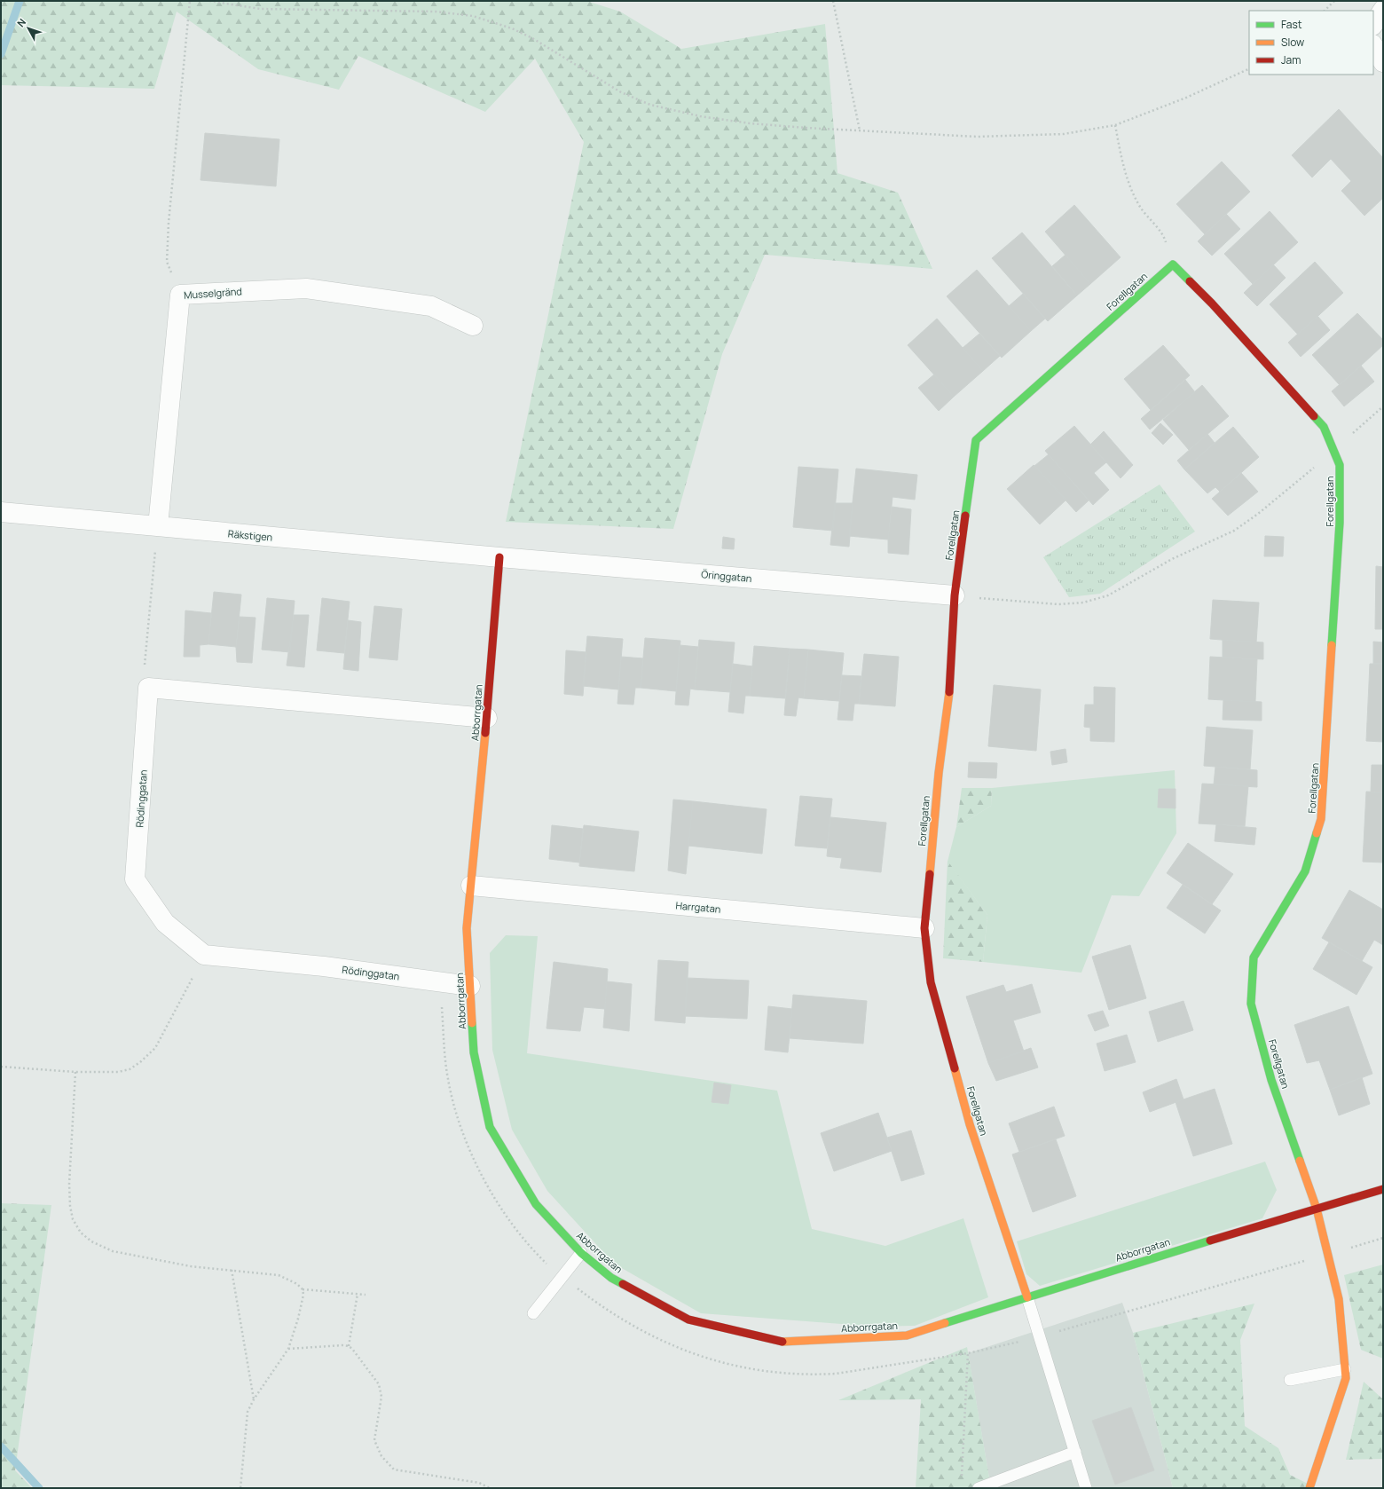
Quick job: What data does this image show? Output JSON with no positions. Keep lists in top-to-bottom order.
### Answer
{
  "streets": {
    "street": [
      "Forellgatan",
      "Musselgränd",
      "Räkstigen",
      "Öringgatan",
      "Abborrgatan",
      "Rödinggatan",
      "Harrgatan"
    ]
  },
  "crossings": [
    ["Forellgatan", "Öringgatan"],
    ["Forellgatan", "Abborrgatan"],
    ["Forellgatan", "Harrgatan"],
    ["Musselgränd", "Räkstigen"],
    ["Räkstigen", "Öringgatan"],
    ["Räkstigen", "Abborrgatan"],
    ["Öringgatan", "Abborrgatan"],
    ["Abborrgatan", "Rödinggatan"],
    ["Abborrgatan", "Harrgatan"]
  ],
  "legend": ["Fast", "Slow", "Jam"],
  "north": "top left"
}
